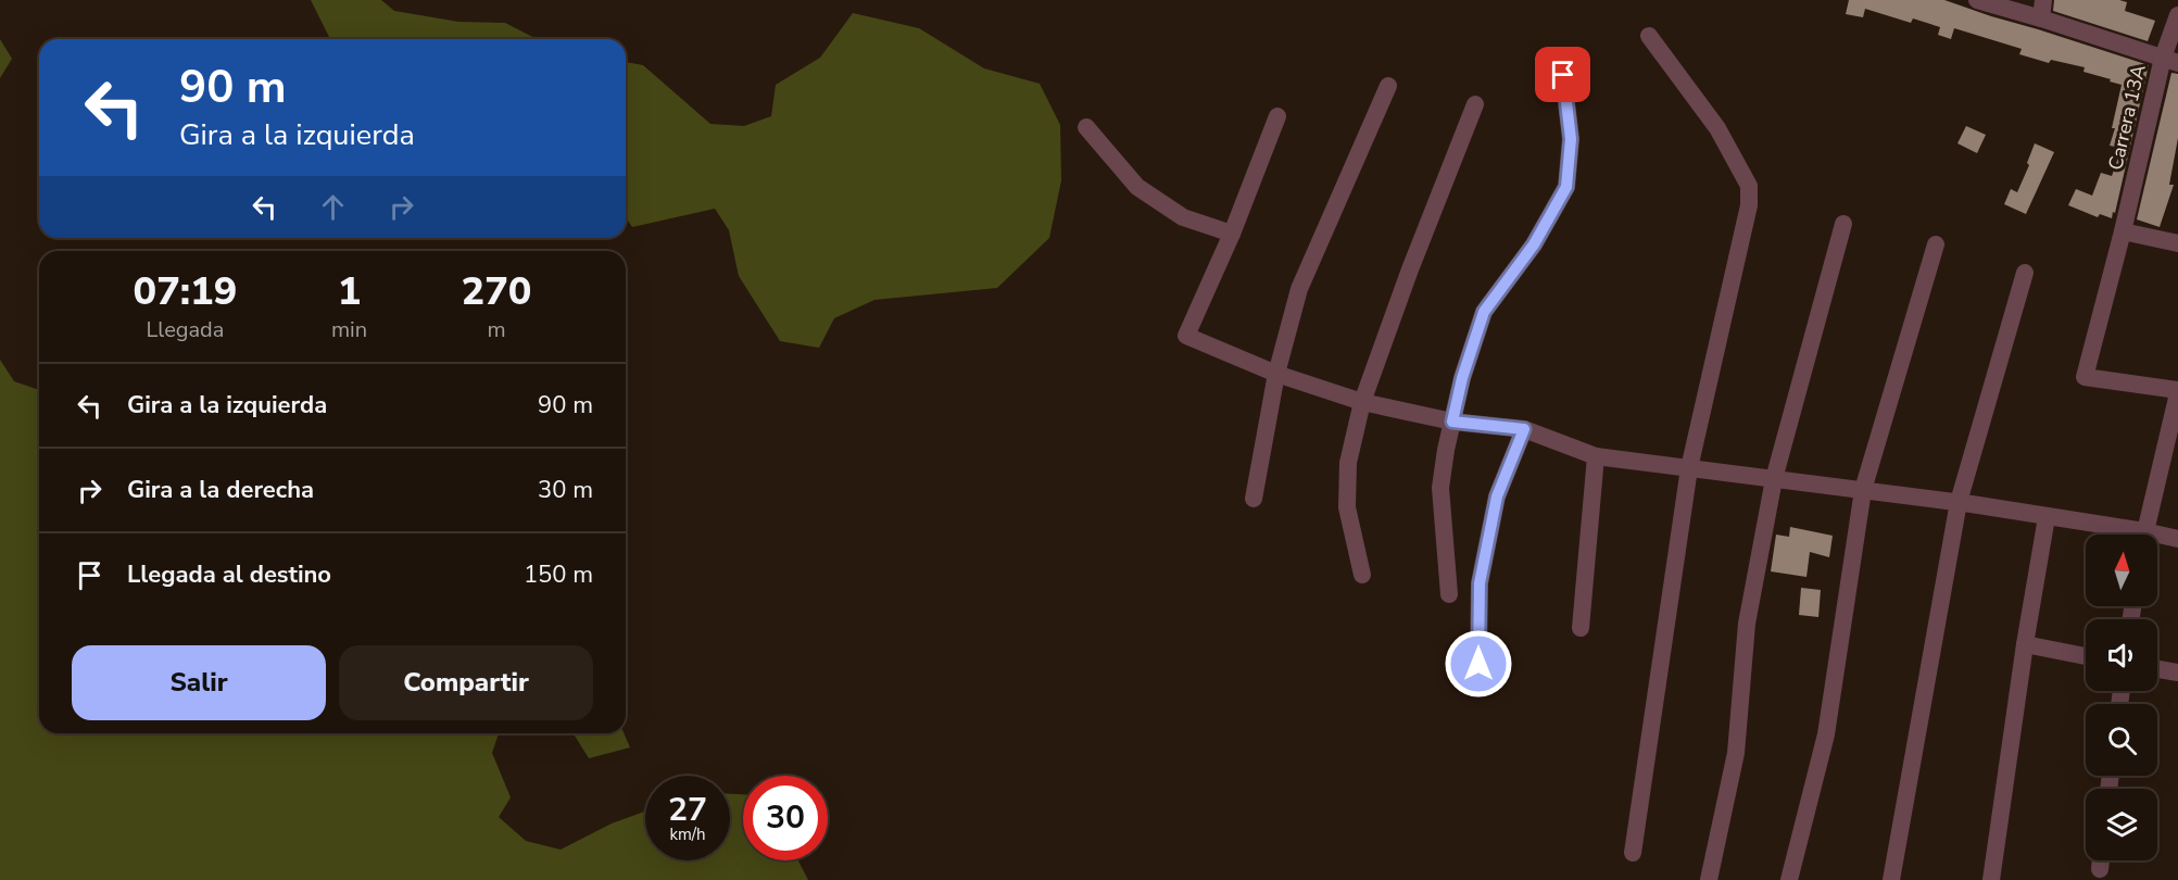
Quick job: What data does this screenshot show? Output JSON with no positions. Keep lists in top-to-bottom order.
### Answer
{
  "streets": {
    "street": ["Carrera 13A"]
  },
  "north": "top",
  "page": {
    "turn": ["90 m", "Gira a la izquierda"],
    "eta": [
      "07:19",
      "Llegada",
      "1",
      "min",
      "270",
      "m"
    ],
    "list": [
      {
        "name": "Gira a la izquierda",
        "value": "90 m"
      },
      {
        "name": "Gira a la derecha",
        "value": "30 m"
      },
      {
        "name": "Llegada al destino",
        "value": "150 m"
      }
    ],
    "buttons": ["Salir", "Compartir"],
    "speed": "27 km/h",
    "limit": "30"
  }
}
